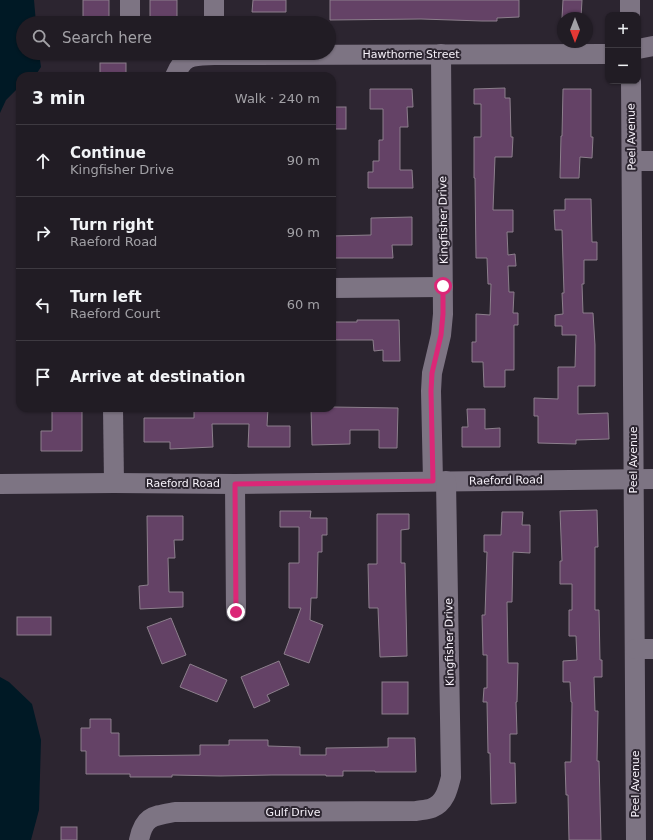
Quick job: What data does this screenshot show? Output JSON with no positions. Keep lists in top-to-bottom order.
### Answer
{
  "streets": {
    "street": [
      "Hawthorne Street",
      "Peel Avenue",
      "Kingfisher Drive",
      "Raeford Road",
      "Gulf Drive"
    ]
  },
  "crossings": [
    ["Hawthorne Street", "Kingfisher Drive"],
    ["Peel Avenue", "Raeford Road"],
    ["Kingfisher Drive", "Raeford Road"],
    ["Kingfisher Drive", "Gulf Drive"]
  ],
  "north": "bottom",
  "page": {
    "map_buttons": ["+", "−"],
    "search": "Search here",
    "heading": ["3 min", "Walk · 240 m"],
    "list": [
      ["Continue", "Kingfisher Drive", "90 m"],
      ["Turn right", "Raeford Road", "90 m"],
      ["Turn left", "Raeford Court", "60 m"],
      "Arrive at destination"
    ]
  }
}
